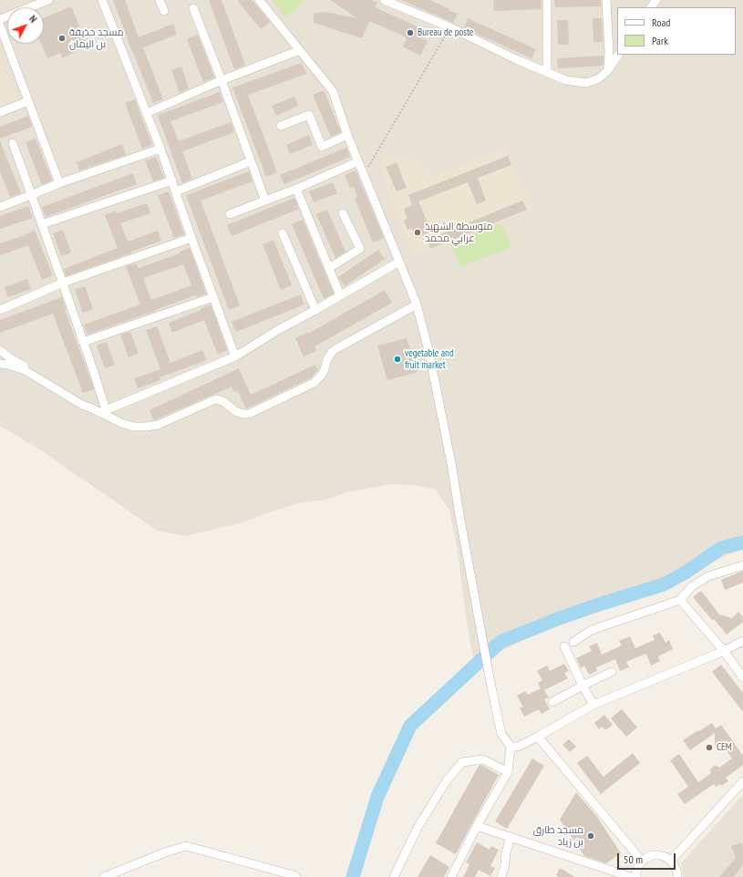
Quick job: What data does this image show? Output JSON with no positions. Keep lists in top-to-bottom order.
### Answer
{
  "places": [
    "Bureau de poste",
    "مسجد حذيفة بن اليمان",
    "متوسطة الشهيذ عرابي محمد",
    "vegetable and fruit market",
    "CEM",
    "مسجد طارق بن زياد"
  ],
  "legend": ["Road", "Park"],
  "scale_bar": "50 m",
  "north": "top right"
}
